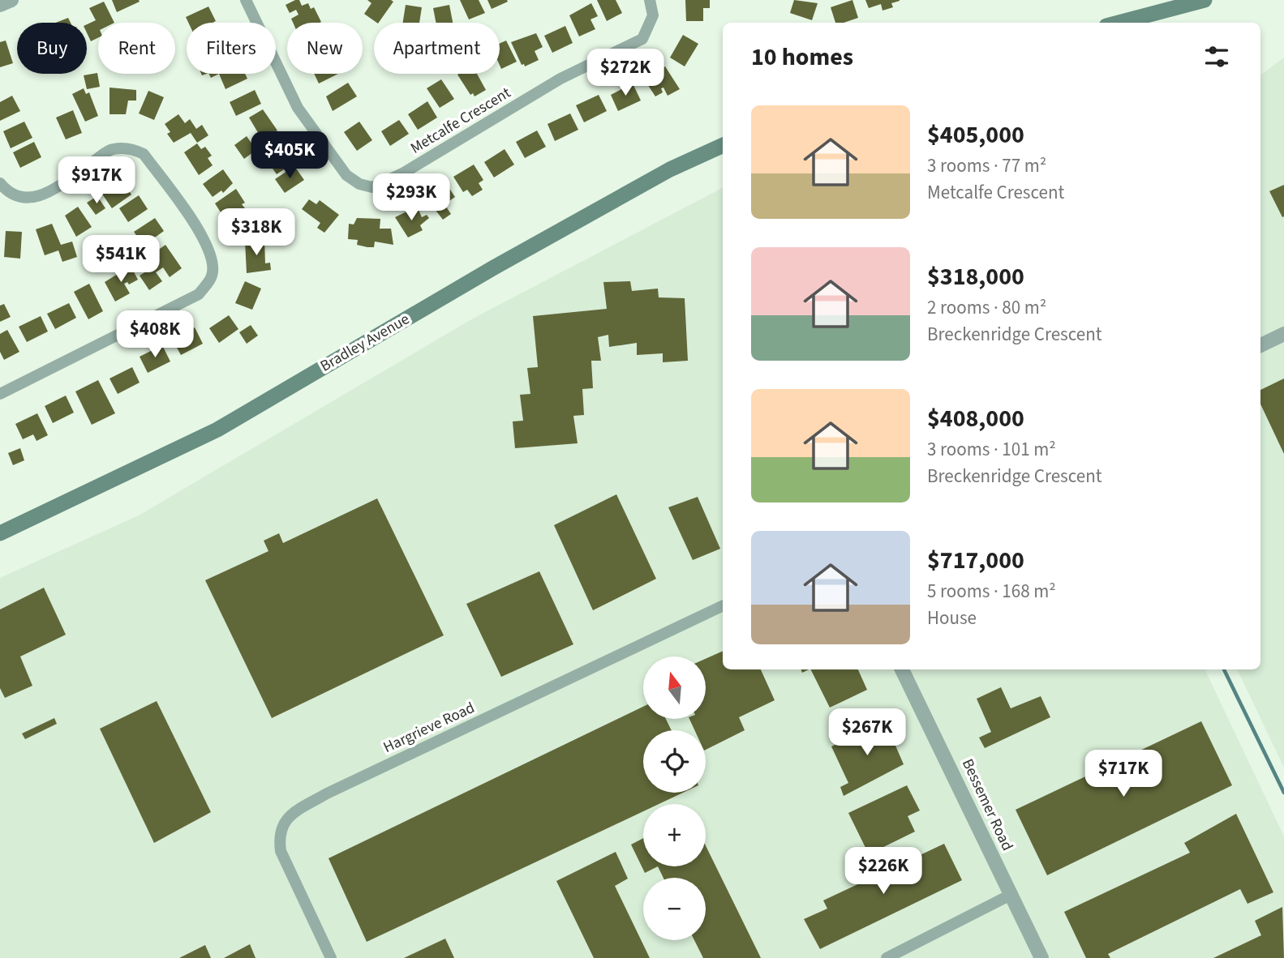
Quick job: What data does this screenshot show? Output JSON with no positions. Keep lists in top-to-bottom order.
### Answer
{
  "streets": {
    "main road": ["Bradley Avenue"],
    "street": ["Metcalfe Crescent", "Hargrieve Road", "Bessemer Road"]
  },
  "north": "top",
  "page": {
    "chip": [
      "Buy",
      "Rent",
      "Filters",
      "New",
      "Apartment"
    ],
    "heading": "10 homes",
    "price": [
      "$272K",
      "$405K",
      "$917K",
      "$293K",
      "$318K",
      "$541K",
      "$408K",
      "$267K",
      "$717K",
      "$226K"
    ],
    "list": [
      {
        "name": "$405,000",
        "note": "3 rooms · 77 m² · Metcalfe Crescent"
      },
      {
        "name": "$318,000",
        "note": "2 rooms · 80 m² · Breckenridge Crescent"
      },
      {
        "name": "$408,000",
        "note": "3 rooms · 101 m² · Breckenridge Crescent"
      },
      {
        "name": "$717,000",
        "note": "5 rooms · 168 m² · House"
      }
    ],
    "map_buttons": ["+", "−"]
  }
}
